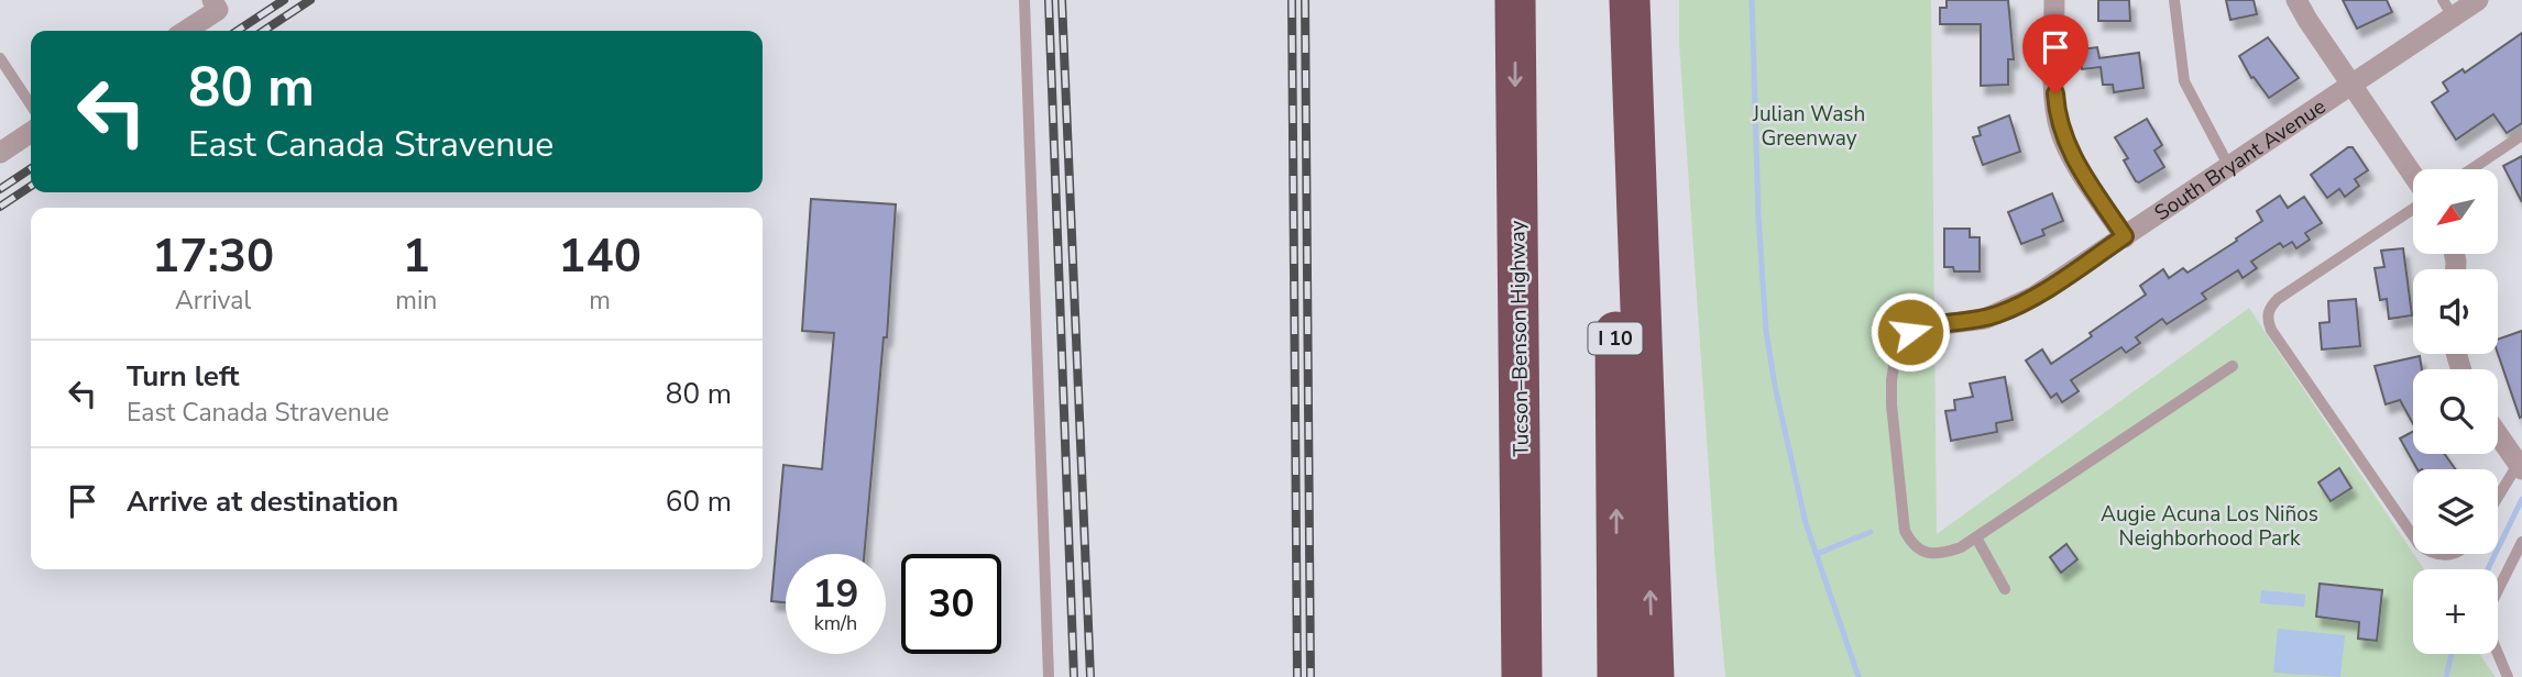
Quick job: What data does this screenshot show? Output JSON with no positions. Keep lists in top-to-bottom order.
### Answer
{
  "streets": {
    "highway": ["Tucson–Benson Highway", "I 10"],
    "street": ["South Bryant Avenue"]
  },
  "parks": ["Julian Wash Greenway", "Augie Acuna Los Niños Neighborhood Park"],
  "north": "bottom left",
  "page": {
    "turn": ["80 m", "East Canada Stravenue"],
    "map_buttons": "+",
    "eta": [
      "17:30",
      "Arrival",
      "1",
      "min",
      "140",
      "m"
    ],
    "list": [
      {
        "name": "Turn left",
        "note": "East Canada Stravenue",
        "value": "80 m"
      },
      {
        "name": "Arrive at destination",
        "value": "60 m"
      }
    ],
    "speed": "19 km/h",
    "limit": "30"
  }
}
